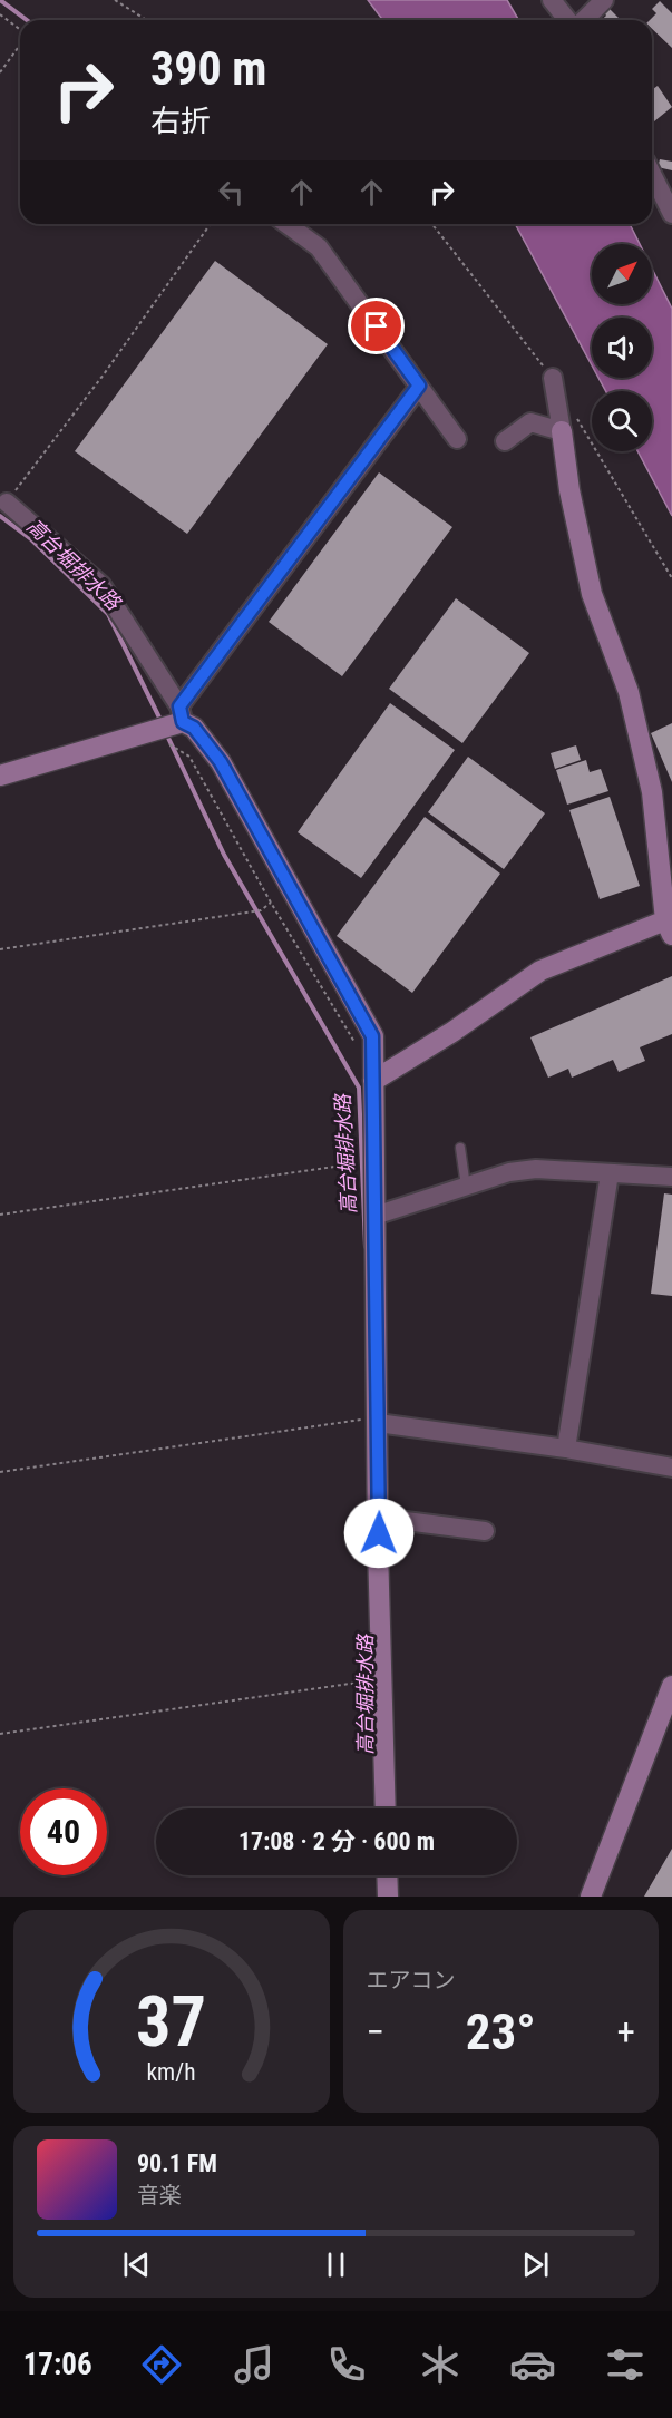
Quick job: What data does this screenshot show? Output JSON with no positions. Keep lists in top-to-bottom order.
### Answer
{
  "water": ["高台堀排水路"],
  "north": "top right",
  "page": {
    "turn": ["390 m", "右折"],
    "limit": "40",
    "trip": "17:08 · 2 分 · 600 m",
    "tile": "エアコン",
    "heat": ["−", "23°", "+"],
    "song": ["90.1 FM", "音楽"],
    "tabs": "17:06",
    "gauge": ["37", "km/h"]
  }
}
